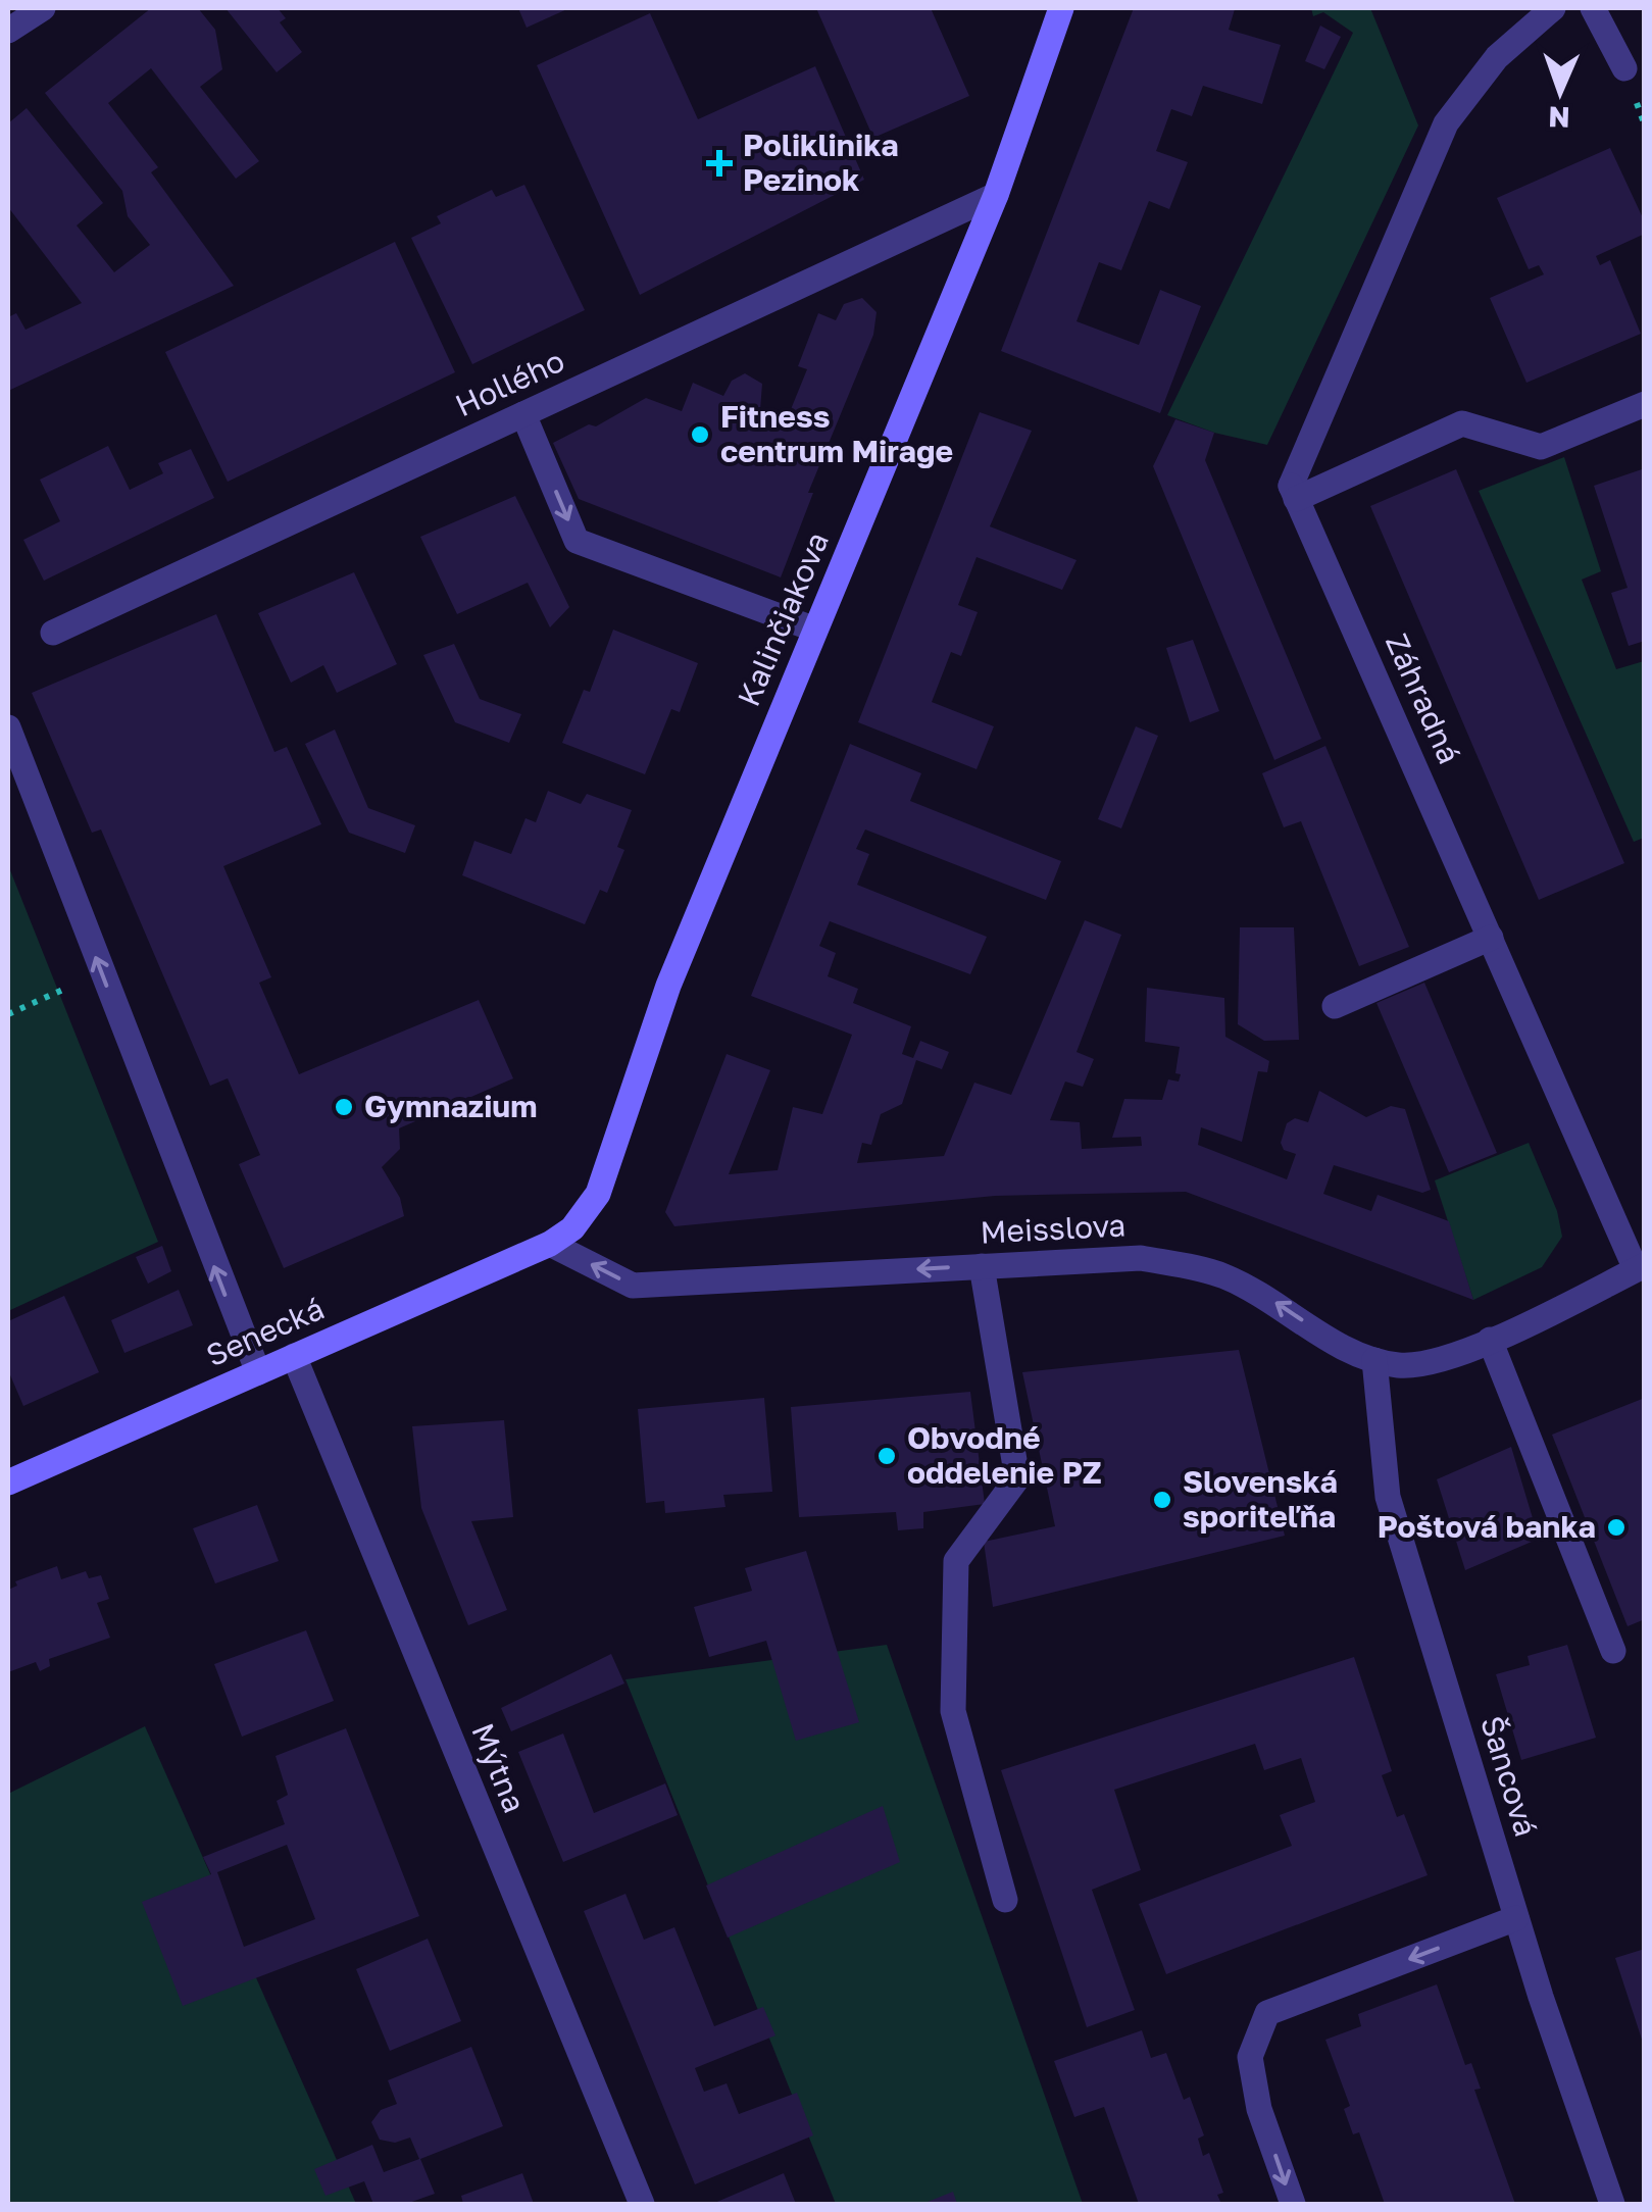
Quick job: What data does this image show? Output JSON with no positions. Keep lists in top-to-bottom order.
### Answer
{
  "streets": {
    "main road": ["Kalinčiakova", "Senecká"],
    "street": [
      "Hollého",
      "Záhradná",
      "Meisslova",
      "Mýtna",
      "Šancová"
    ]
  },
  "crossings": [
    ["Hollého", "Kalinčiakova"],
    ["Kalinčiakova", "Meisslova"],
    ["Kalinčiakova", "Senecká"],
    ["Záhradná", "Meisslova"],
    ["Meisslova", "Senecká"],
    ["Meisslova", "Šancová"],
    ["Senecká", "Mýtna"]
  ],
  "one_way": ["Meisslova"],
  "places": {
    "health": ["Poliklinika Pezinok"],
    "other": [
      "Fitness centrum Mirage",
      "Gymnazium",
      "Obvodné oddelenie PZ",
      "Slovenská sporiteľňa",
      "Poštová banka"
    ]
  },
  "north": "bottom"
}
